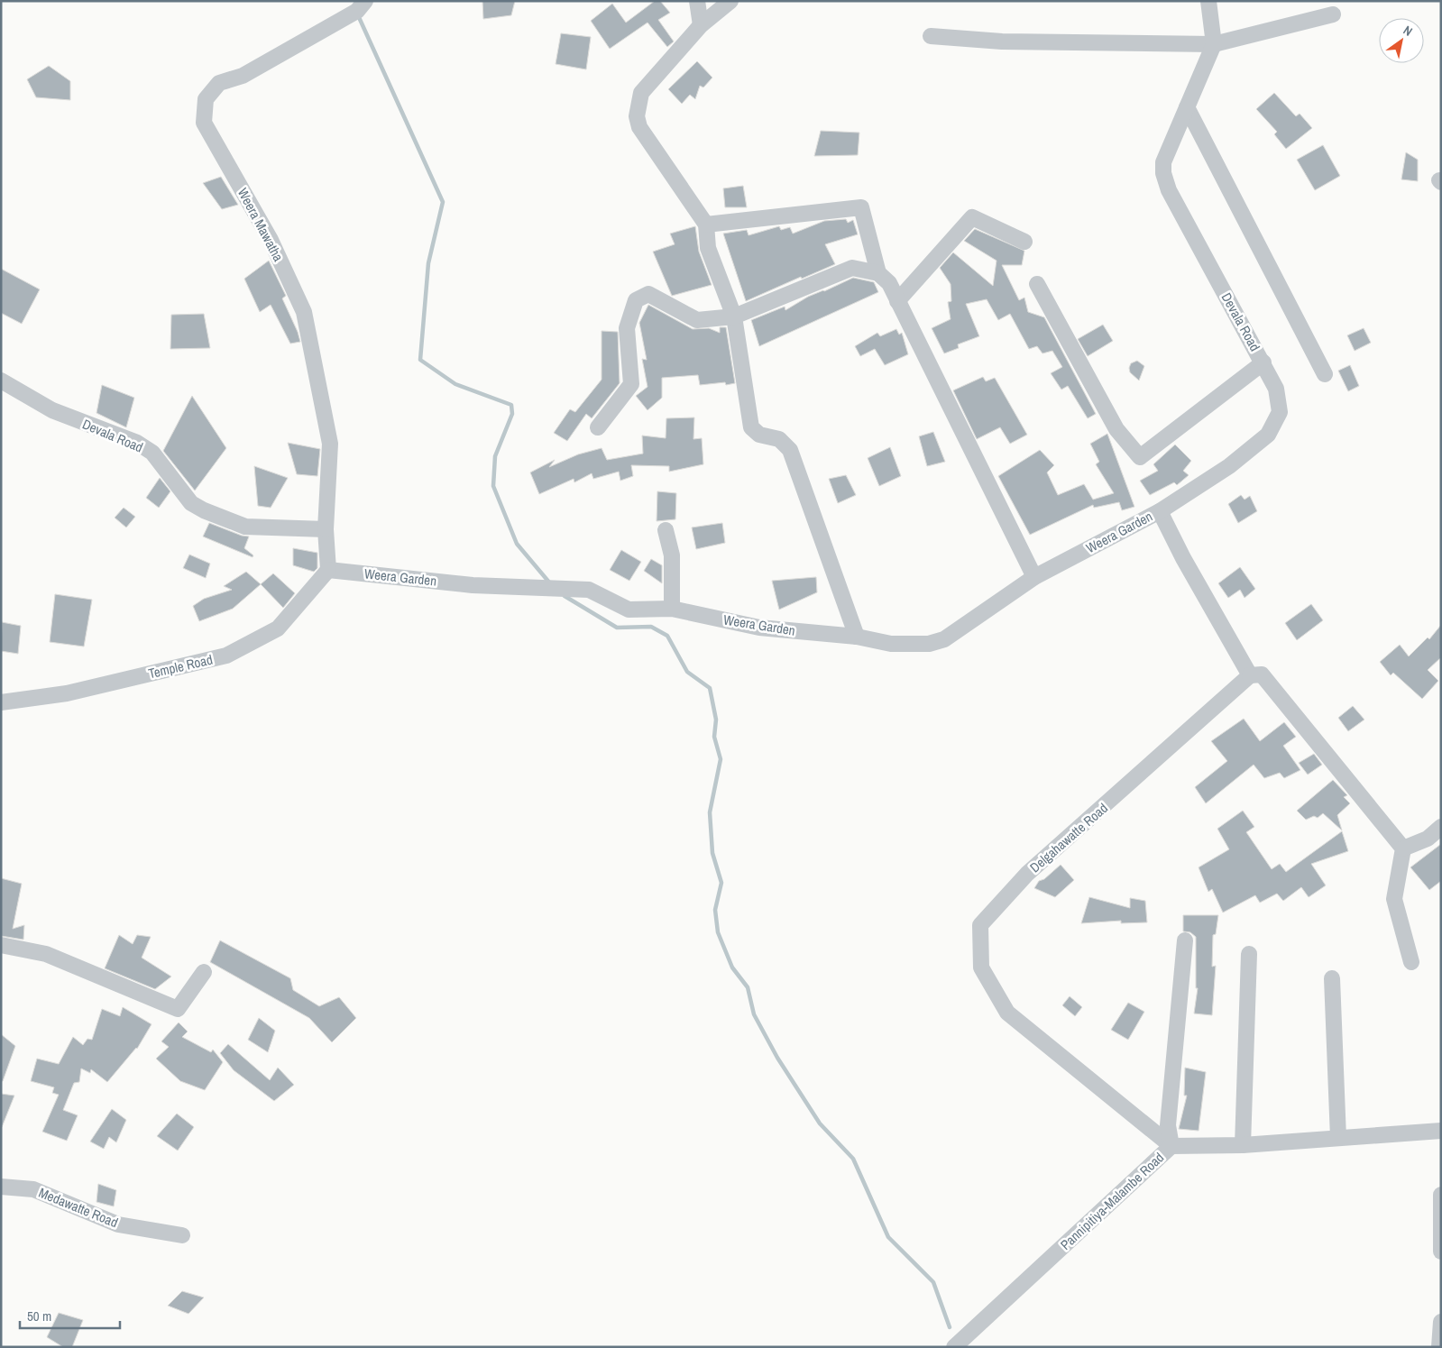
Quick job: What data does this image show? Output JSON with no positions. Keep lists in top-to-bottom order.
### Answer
{
  "streets": {
    "street": [
      "Weera Mawatha",
      "Devala Road",
      "Weera Garden",
      "Temple Road",
      "Delgahawatte Road",
      "Pannipitiya-Malambe Road",
      "Medawatte Road"
    ]
  },
  "crossings": [
    ["Weera Mawatha", "Devala Road"],
    ["Devala Road", "Weera Garden"],
    ["Weera Garden", "Temple Road"],
    ["Delgahawatte Road", "Pannipitiya-Malambe Road"]
  ],
  "scale_bar": "50 m",
  "north": "top right"
}
